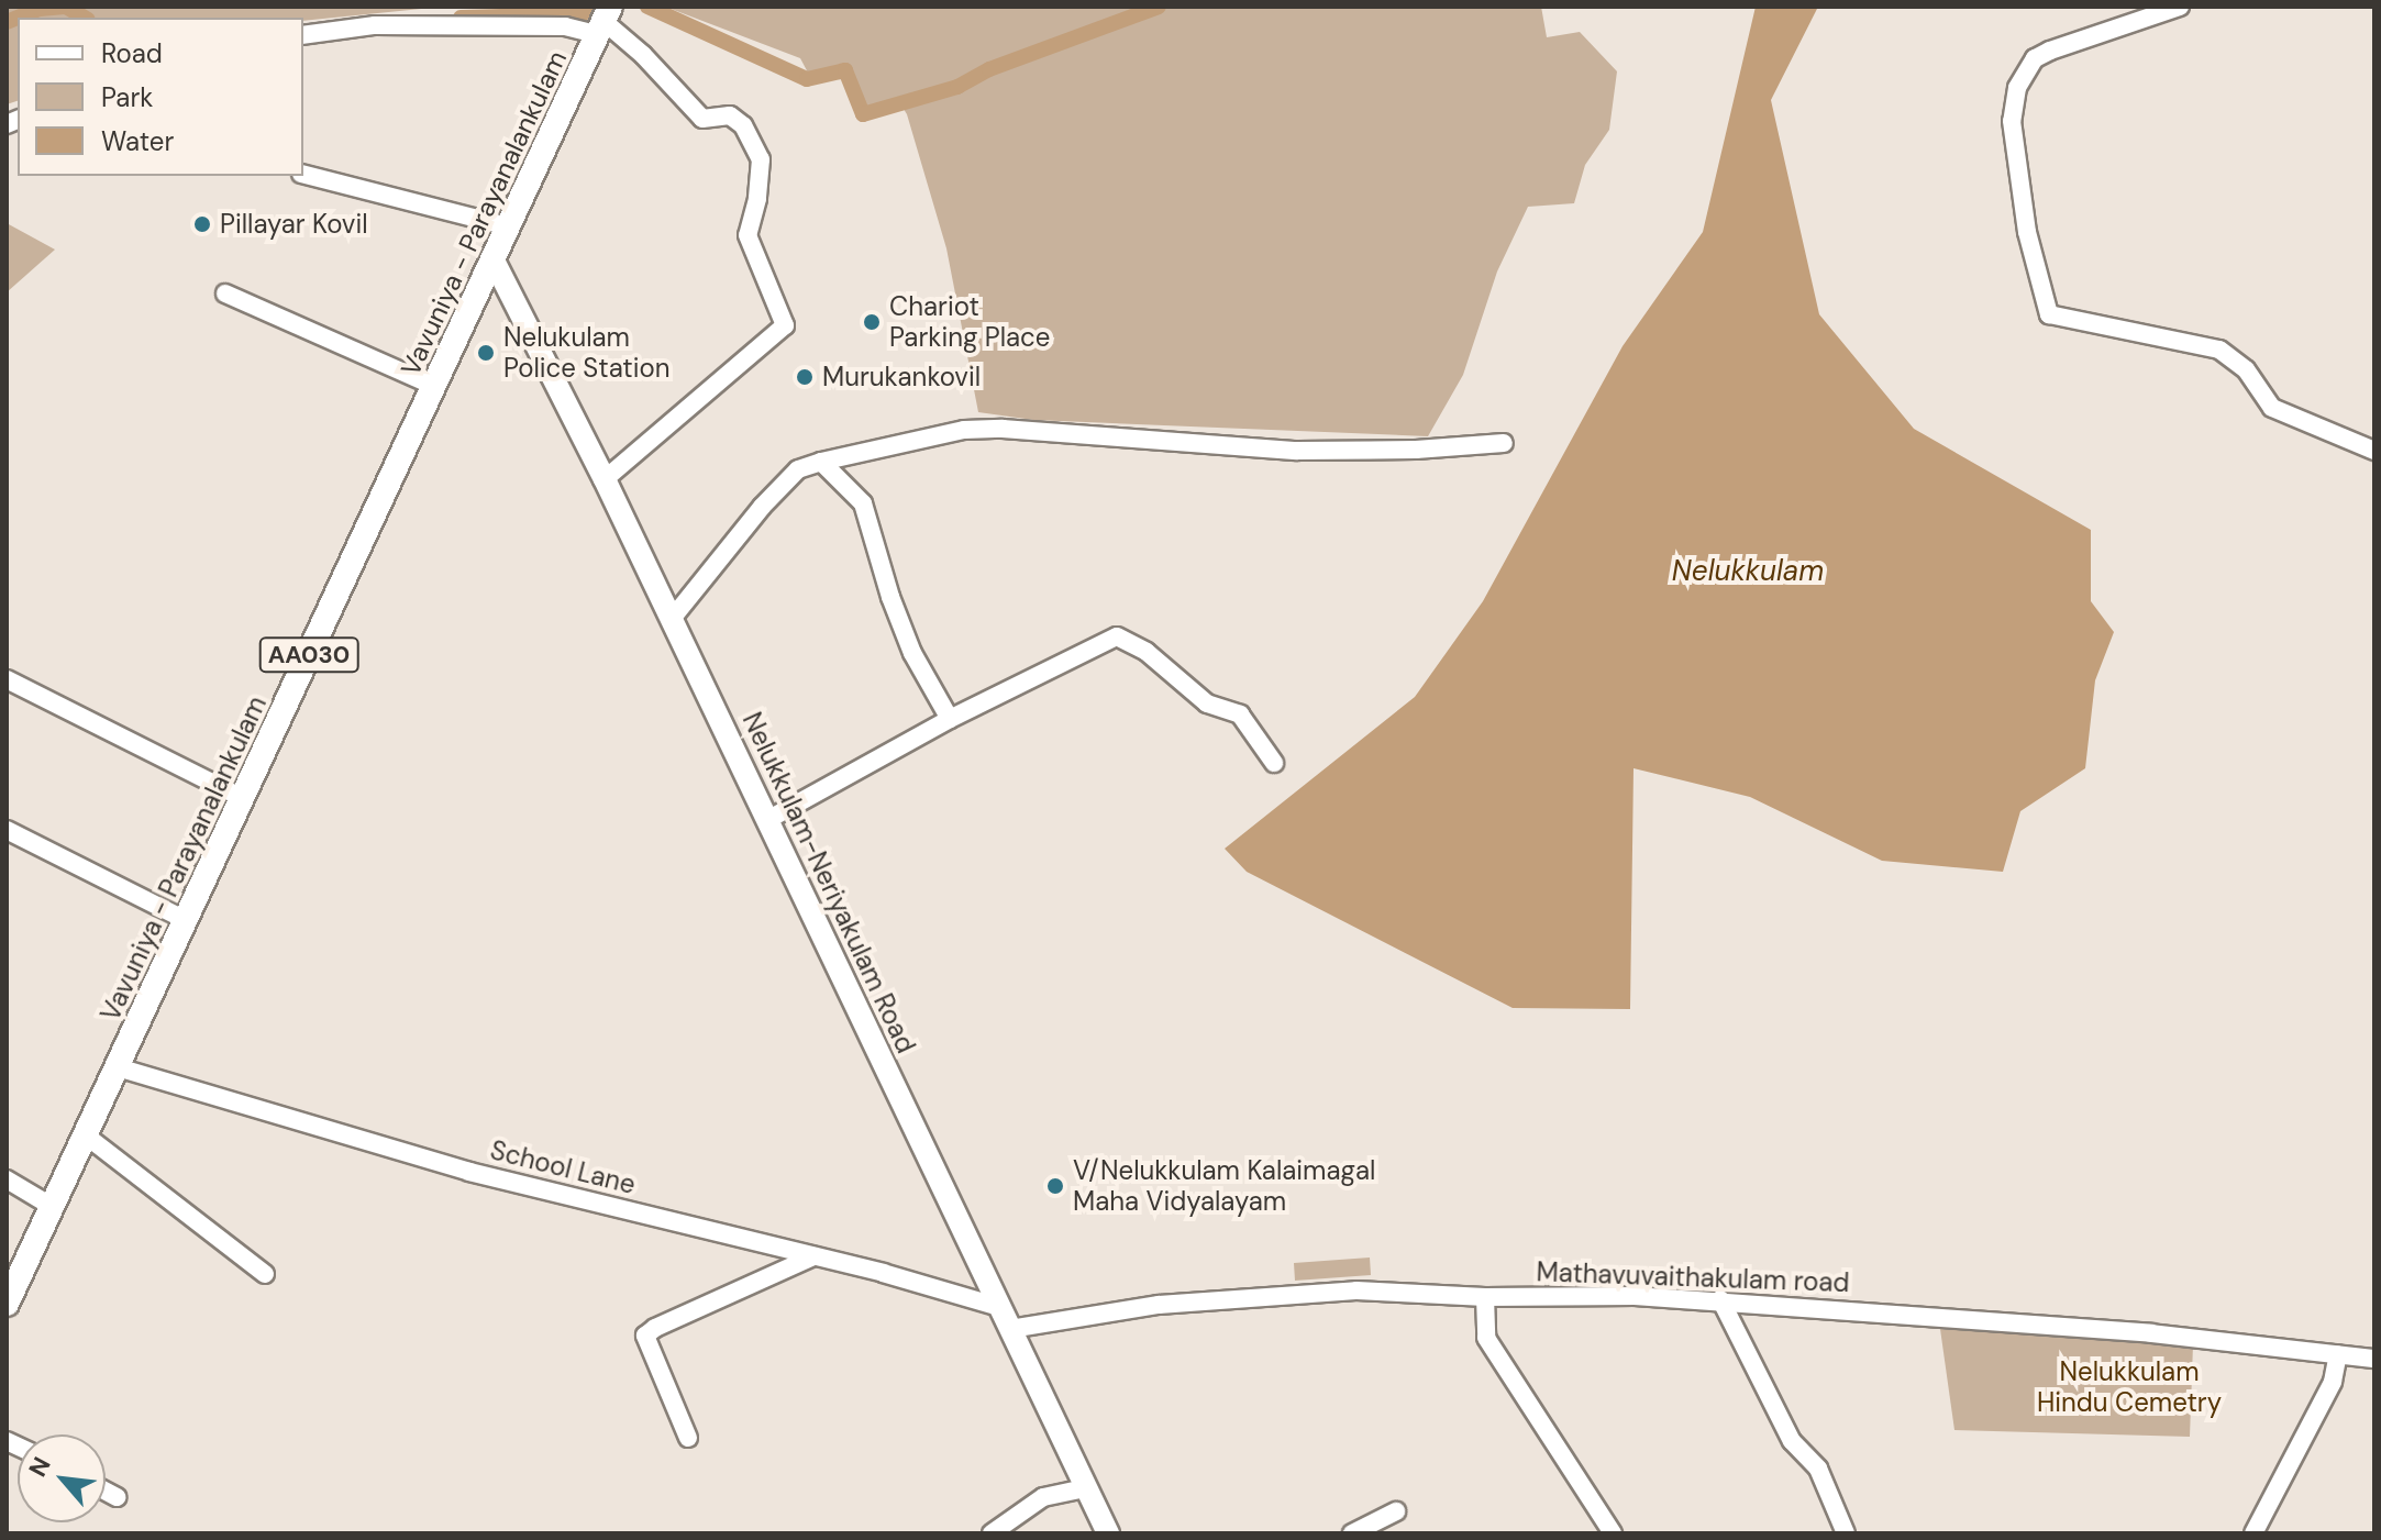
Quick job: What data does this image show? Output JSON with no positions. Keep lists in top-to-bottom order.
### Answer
{
  "streets": {
    "highway": ["Vavuniya - Parayanalankulam", "AA030"],
    "main road": ["Nelukkulam-Neriyakulam Road"],
    "street": ["School Lane", "Mathavuvaithakulam road"]
  },
  "crossings": [
    ["Vavuniya - Parayanalankulam", "Nelukkulam-Neriyakulam Road"],
    ["Vavuniya - Parayanalankulam", "School Lane"],
    ["Nelukkulam-Neriyakulam Road", "School Lane"],
    ["Nelukkulam-Neriyakulam Road", "Mathavuvaithakulam road"]
  ],
  "water": ["Nelukkulam"],
  "parks": ["Nelukkulam Hindu Cemetry"],
  "places": [
    "Pillayar Kovil",
    "Chariot Parking Place",
    "Nelukulam Police Station",
    "Murukankovil",
    "V/Nelukkulam Kalaimagal Maha Vidyalayam"
  ],
  "legend": ["Road", "Park", "Water"],
  "north": "top left"
}
